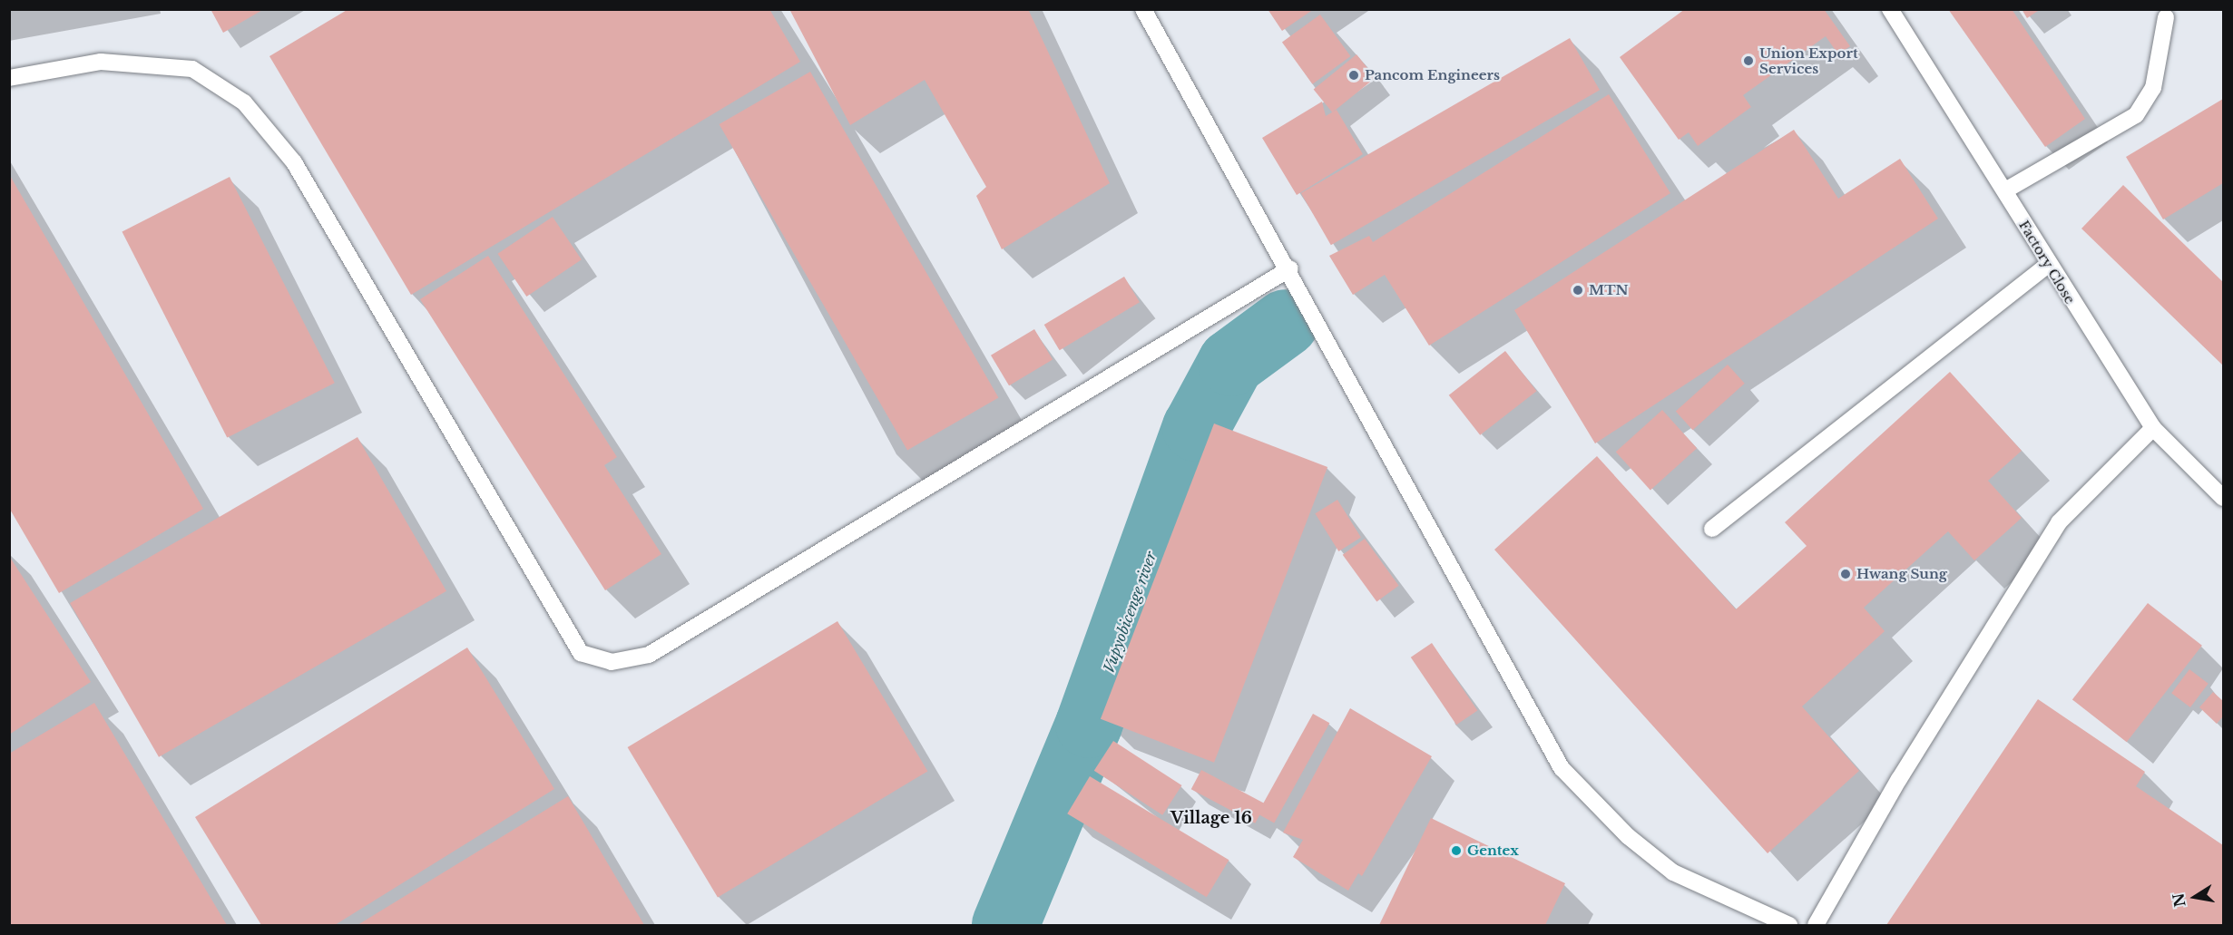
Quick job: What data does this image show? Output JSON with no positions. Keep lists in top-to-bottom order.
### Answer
{
  "streets": {
    "lane": ["Factory Close"]
  },
  "districts": ["Village 16"],
  "water": ["Vupyobicenge river"],
  "places": [
    "Union Export Services",
    "Pancom Engineers",
    "MTN",
    "Hwang Sung",
    "Gentex"
  ],
  "north": "left"
}
